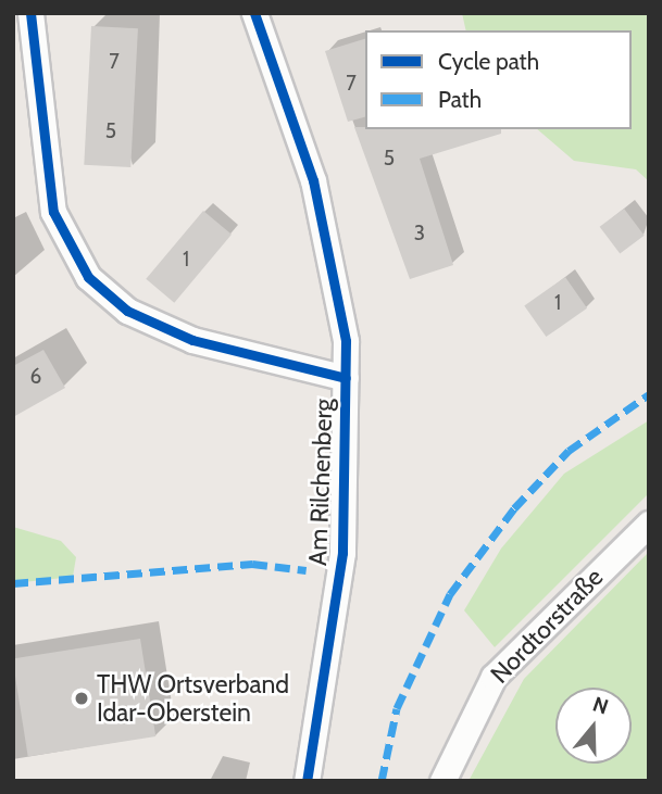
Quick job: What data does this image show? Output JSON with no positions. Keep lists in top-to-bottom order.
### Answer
{
  "streets": {
    "street": ["Am Rilchenberg", "Nordtorstraße"]
  },
  "places": ["THW Ortsverband Idar-Oberstein"],
  "house_numbers": [
    "7",
    "7",
    "5",
    "5",
    "3",
    "1",
    "1",
    "6"
  ],
  "legend": ["Cycle path", "Path"],
  "north": "top"
}
